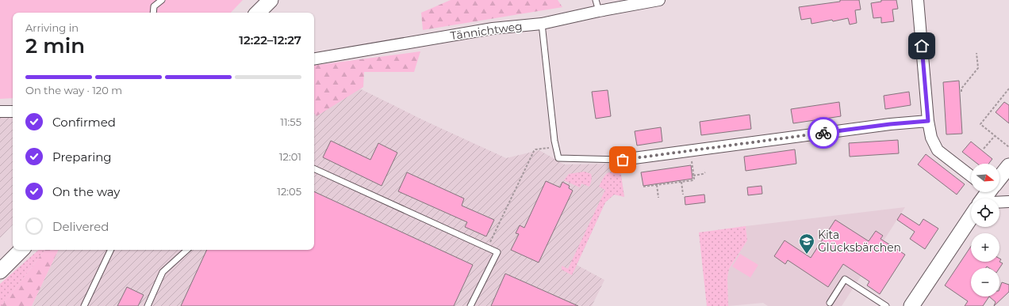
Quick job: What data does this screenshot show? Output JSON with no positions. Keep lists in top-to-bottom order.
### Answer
{
  "streets": {
    "street": ["Tännichtweg"]
  },
  "places": {
    "school or university": ["Kita Glücksbärchen"]
  },
  "north": "right",
  "page": {
    "heading": ["2 min", "Arriving in", "12:22–12:27"],
    "bar": "On the way · 120 m",
    "list": [
      ["Confirmed", "11:55"],
      ["Preparing", "12:01"],
      ["On the way", "12:05"],
      "Delivered"
    ],
    "map_buttons": ["+", "−"]
  }
}
